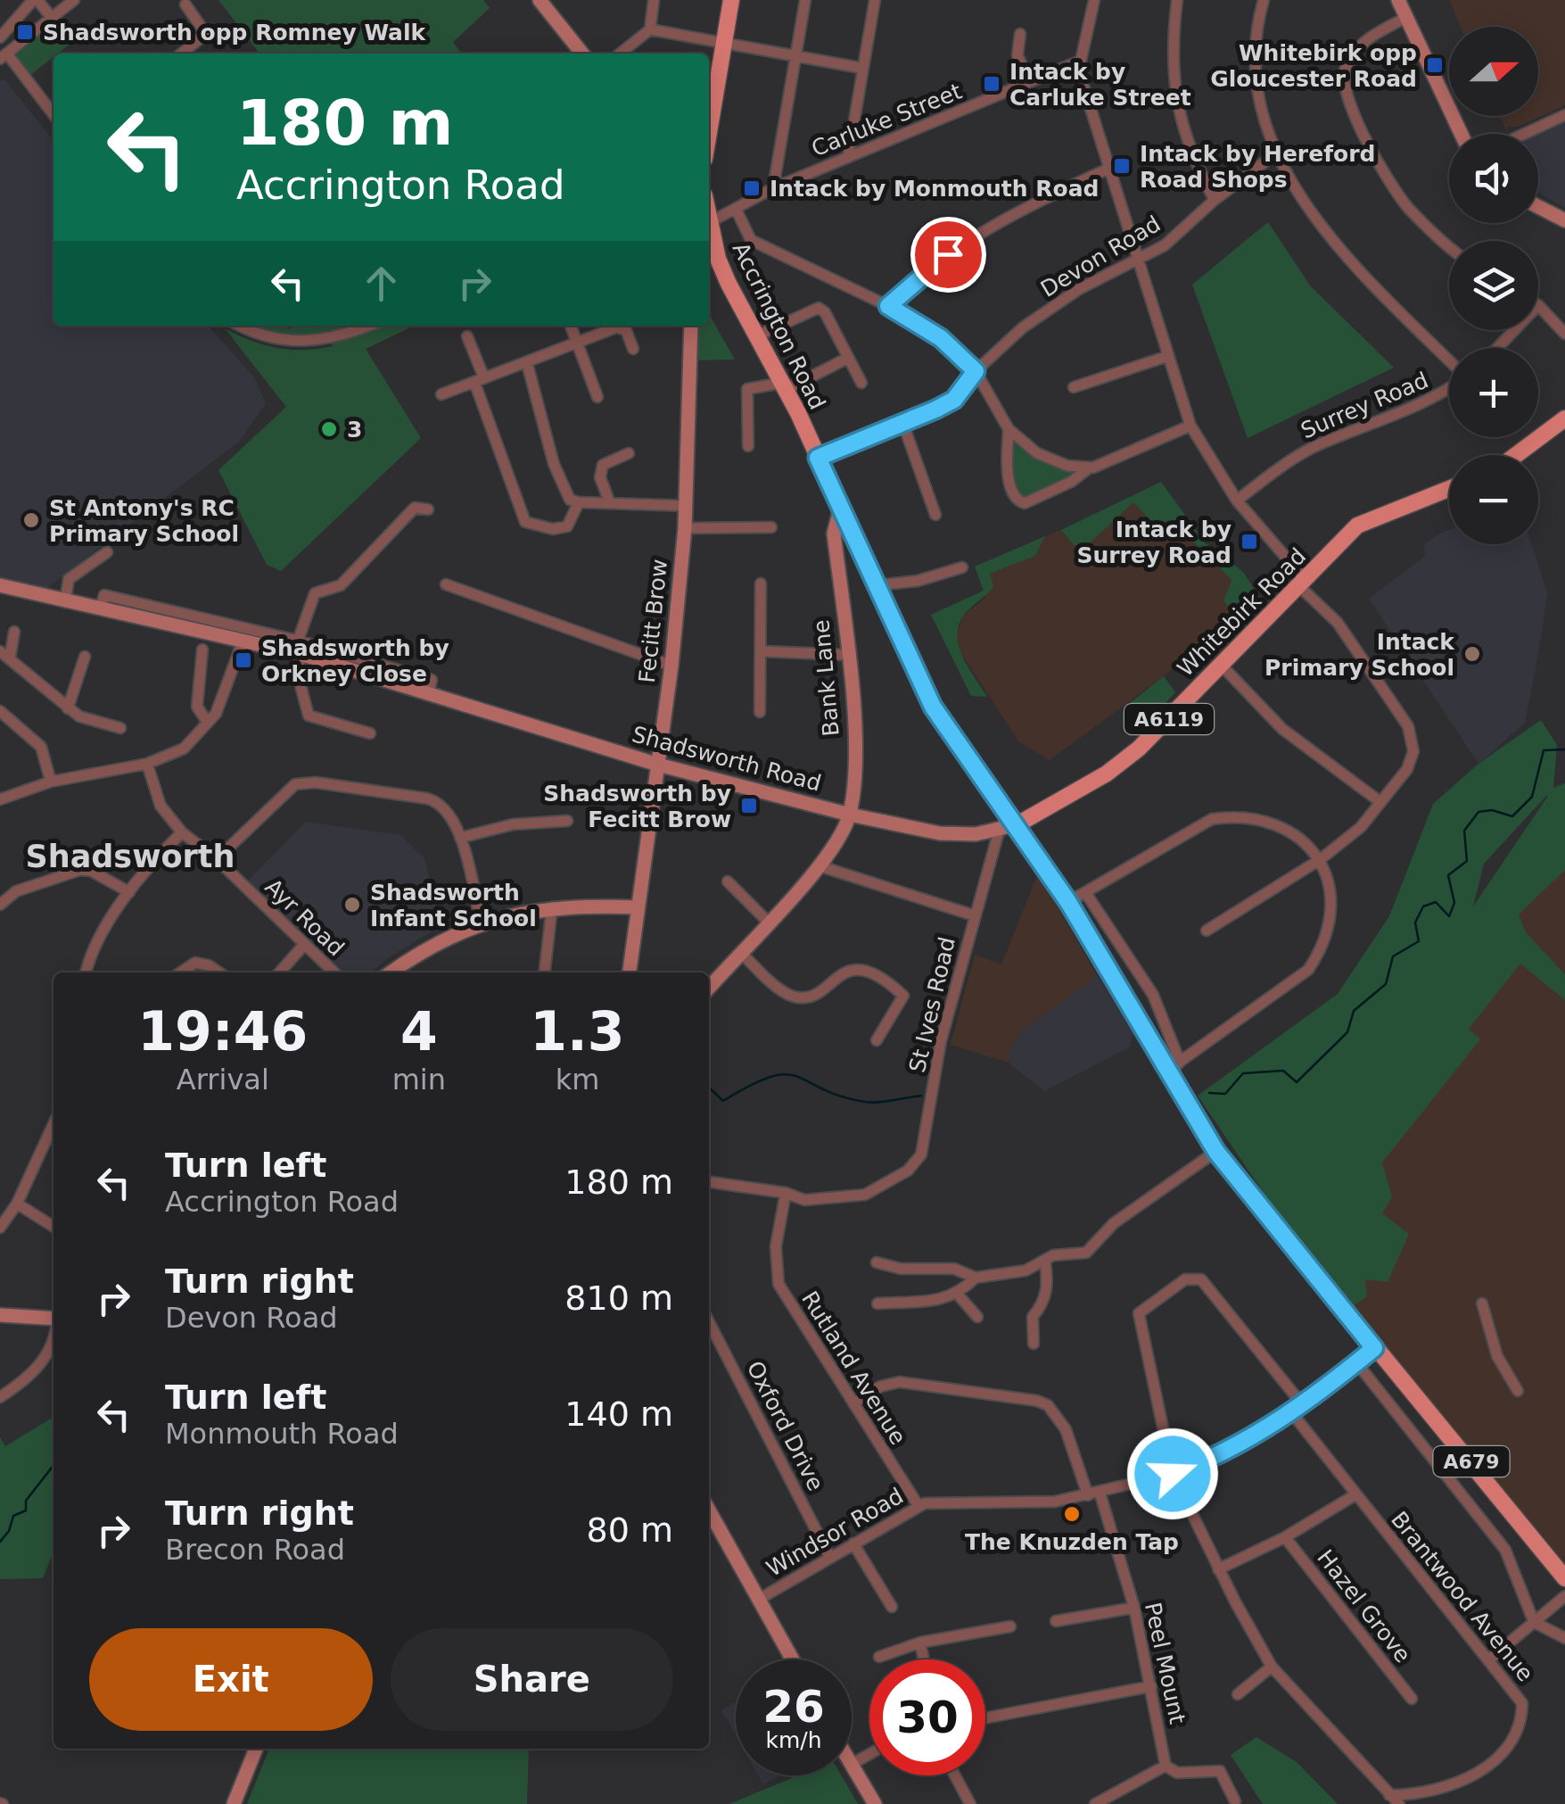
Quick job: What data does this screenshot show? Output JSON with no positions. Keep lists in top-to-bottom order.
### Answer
{
  "streets": {
    "main road": [
      "Accrington Road",
      "Whitebirk Road",
      "Fecitt Brow",
      "Bank Lane",
      "A6119",
      "Shadsworth Road",
      "A679"
    ],
    "street": [
      "Carluke Street",
      "Devon Road",
      "Surrey Road",
      "Ayr Road",
      "St Ives Road",
      "Rutland Avenue",
      "Oxford Drive",
      "Windsor Road",
      "Brantwood Avenue",
      "Hazel Grove",
      "Peel Mount"
    ]
  },
  "crossings": [
    ["Devon Road", "Accrington Road"],
    ["Accrington Road", "Whitebirk Road"],
    ["Accrington Road", "Bank Lane"],
    ["Accrington Road", "Shadsworth Road"],
    ["Accrington Road", "Windsor Road"],
    ["Whitebirk Road", "Shadsworth Road"],
    ["Fecitt Brow", "Shadsworth Road"],
    ["Bank Lane", "Shadsworth Road"],
    ["Shadsworth Road", "St Ives Road"],
    ["St Ives Road", "Rutland Avenue"],
    ["Rutland Avenue", "Windsor Road"],
    ["Rutland Avenue", "Peel Mount"],
    ["Oxford Drive", "Windsor Road"],
    ["Windsor Road", "Brantwood Avenue"],
    ["Windsor Road", "Peel Mount"]
  ],
  "districts": ["Shadsworth"],
  "places": {
    "transit": [
      "Shadsworth opp Romney Walk",
      "Whitebirk opp Gloucester Road",
      "Intack by Carluke Street",
      "Intack by Hereford Road Shops",
      "Intack by Monmouth Road",
      "Intack by Surrey Road",
      "Shadsworth by Orkney Close",
      "Shadsworth by Fecitt Brow"
    ],
    "other": [
      "3",
      "St Antony's RC Primary School",
      "Intack Primary School",
      "Shadsworth Infant School",
      "The Knuzden Tap"
    ]
  },
  "north": "right",
  "page": {
    "map_buttons": ["+", "−"],
    "turn": ["180 m", "Accrington Road"],
    "eta": [
      "19:46",
      "Arrival",
      "4",
      "min",
      "1.3",
      "km"
    ],
    "list": [
      {
        "name": "Turn left",
        "note": "Accrington Road",
        "value": "180 m"
      },
      {
        "name": "Turn right",
        "note": "Devon Road",
        "value": "810 m"
      },
      {
        "name": "Turn left",
        "note": "Monmouth Road",
        "value": "140 m"
      },
      {
        "name": "Turn right",
        "note": "Brecon Road",
        "value": "80 m"
      }
    ],
    "buttons": ["Exit", "Share"],
    "speed": "26 km/h",
    "limit": "30"
  }
}
